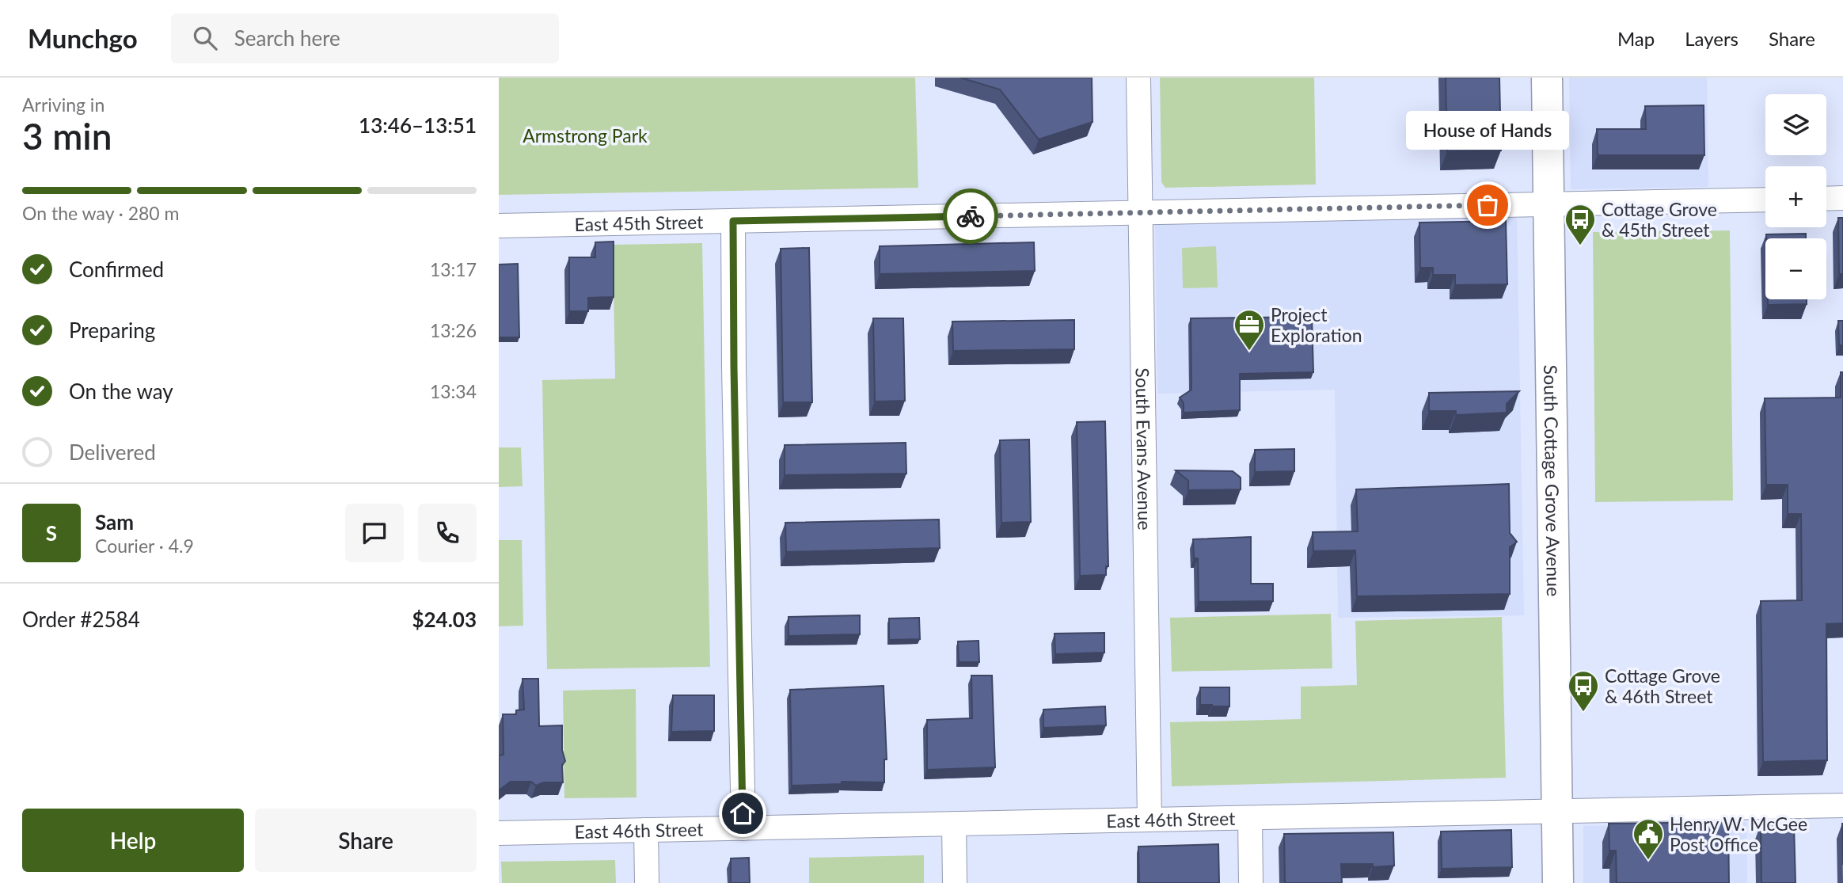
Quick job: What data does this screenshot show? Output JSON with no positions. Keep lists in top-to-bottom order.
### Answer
{
  "streets": {
    "main road": ["South Cottage Grove Avenue"],
    "street": ["East 45th Street", "South Evans Avenue", "East 46th Street"]
  },
  "crossings": [
    ["East 45th Street", "South Evans Avenue"],
    ["East 45th Street", "South Cottage Grove Avenue"],
    ["South Evans Avenue", "East 46th Street"],
    ["South Cottage Grove Avenue", "East 46th Street"]
  ],
  "parks": ["Armstrong Park"],
  "places": {
    "other": ["House of Hands"],
    "bus stop": ["Cottage Grove & 45th Street", "Cottage Grove & 46th Street"],
    "office": ["Project Exploration"],
    "public building": ["Henry W. McGee Post Office"]
  },
  "page": {
    "header": "Munchgo",
    "search": "Search here",
    "nav": ["Map", "Layers", "Share"],
    "heading": ["3 min", "Arriving in", "13:46–13:51"],
    "panel": [
      "Sam",
      "Courier · 4.9",
      "Order #2584",
      "$24.03"
    ],
    "map_buttons": ["+", "−"],
    "bubble": "House of Hands",
    "bar": "On the way · 280 m",
    "list": [
      ["Confirmed", "13:17"],
      ["Preparing", "13:26"],
      ["On the way", "13:34"],
      "Delivered"
    ],
    "round": "S",
    "buttons": ["Help", "Share"]
  }
}
